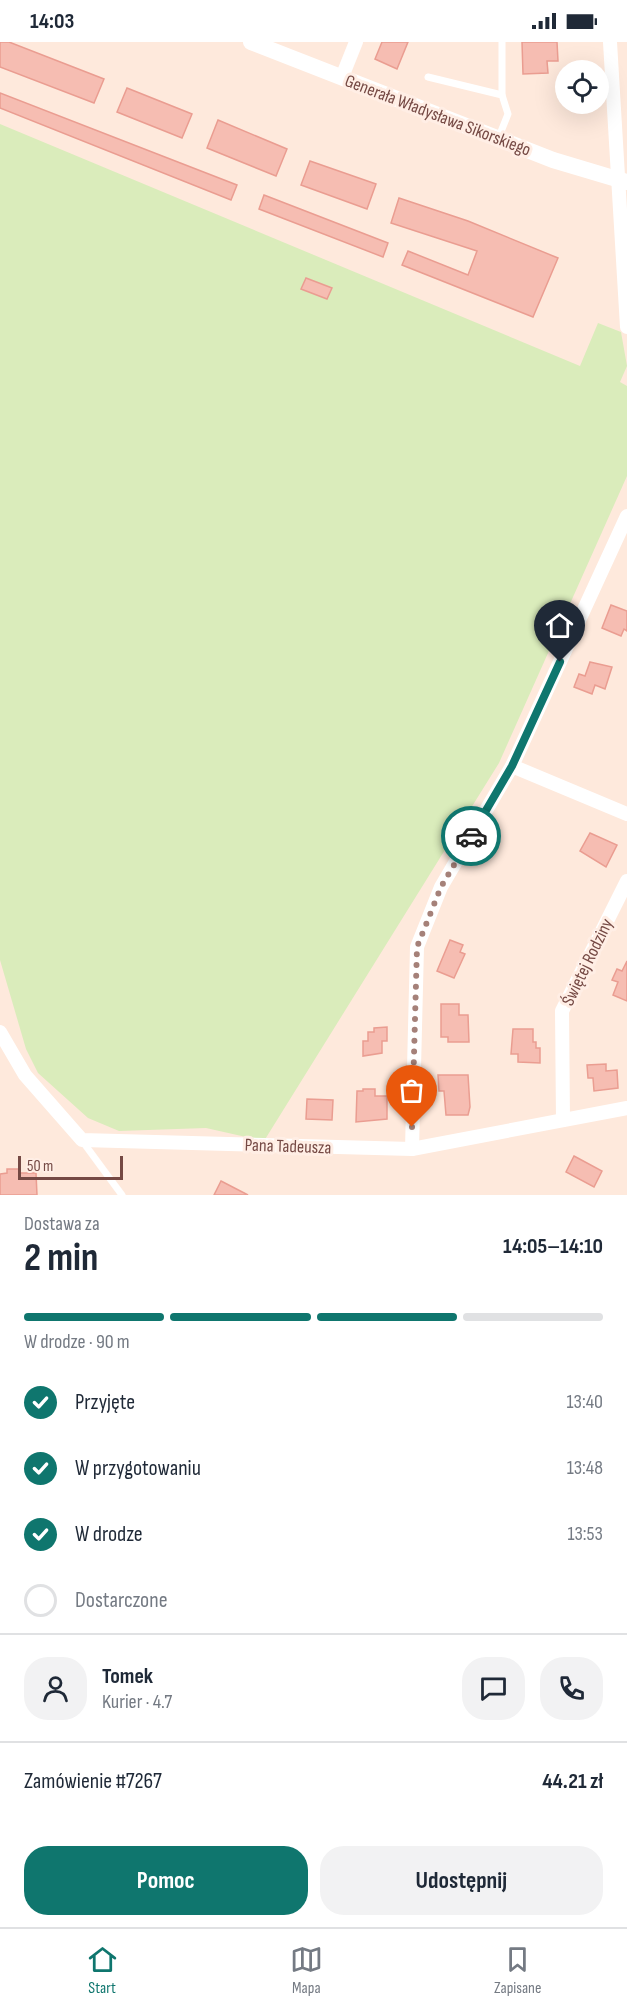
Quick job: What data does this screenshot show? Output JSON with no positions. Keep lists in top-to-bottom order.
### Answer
{
  "streets": {
    "street": ["Generała Władysława Sikorskiego", "Świętej Rodziny", "Pana Tadeusza"]
  },
  "crossings": [
    ["Świętej Rodziny", "Pana Tadeusza"]
  ],
  "scale_bar": "50 m",
  "page": {
    "status": "14:03",
    "scale": "50 m",
    "heading": ["2 min", "Dostawa za", "14:05–14:10"],
    "panel": [
      "Tomek",
      "Kurier · 4.7",
      "Zamówienie #7267",
      "44.21 zł"
    ],
    "bar": "W drodze · 90 m",
    "list": [
      ["Przyjęte", "13:40"],
      ["W przygotowaniu", "13:48"],
      ["W drodze", "13:53"],
      "Dostarczone"
    ],
    "buttons": ["Pomoc", "Udostępnij"],
    "tabs": ["Start", "Mapa", "Zapisane"]
  }
}
